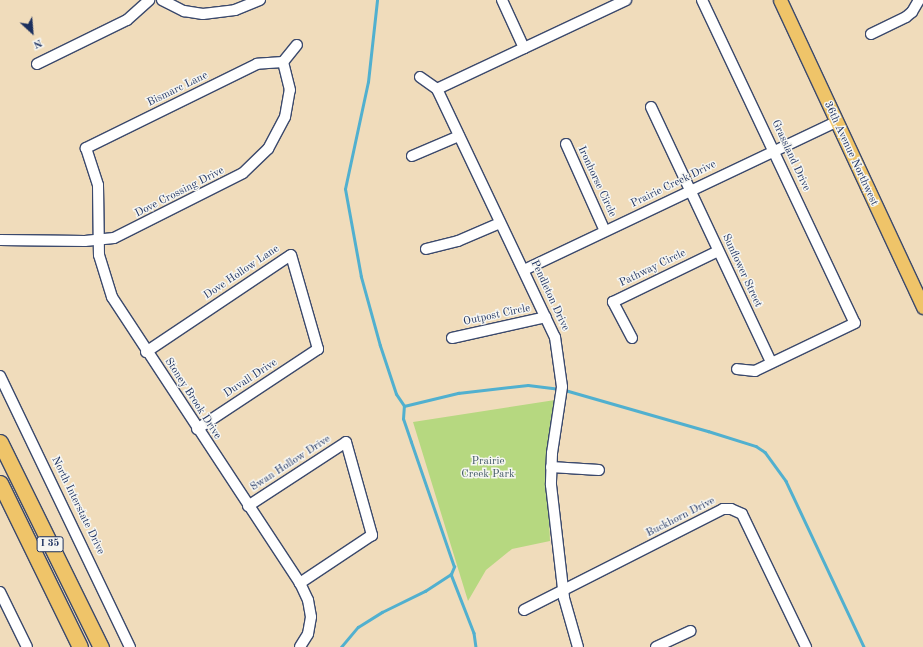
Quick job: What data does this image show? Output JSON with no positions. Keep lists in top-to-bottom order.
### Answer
{
  "streets": {
    "highway": ["I 35"],
    "main road": ["36th Avenue Northwest"],
    "street": [
      "Bismarc Lane",
      "Grassland Drive",
      "Ironhorse Circle",
      "Prairie Creek Drive",
      "Dove Crossing Drive",
      "Pathway Circle",
      "Sunflower Street",
      "Dove Hollow Lane",
      "Pendleton Drive",
      "Outpost Circle",
      "Duvall Drive",
      "Stoney Brook Drive",
      "Swan Hollow Drive",
      "North Interstate Drive",
      "Buckhorn Drive"
    ]
  },
  "crossings": [
    ["Bismarc Lane", "Dove Crossing Drive"],
    ["Bismarc Lane", "Stoney Brook Drive"],
    ["36th Avenue Northwest", "Prairie Creek Drive"],
    ["Grassland Drive", "Prairie Creek Drive"],
    ["Grassland Drive", "Sunflower Street"],
    ["Ironhorse Circle", "Prairie Creek Drive"],
    ["Prairie Creek Drive", "Sunflower Street"],
    ["Prairie Creek Drive", "Pendleton Drive"],
    ["Dove Crossing Drive", "Stoney Brook Drive"],
    ["Pathway Circle", "Sunflower Street"],
    ["Dove Hollow Lane", "Duvall Drive"],
    ["Dove Hollow Lane", "Stoney Brook Drive"],
    ["Pendleton Drive", "Outpost Circle"],
    ["Pendleton Drive", "Buckhorn Drive"],
    ["Duvall Drive", "Stoney Brook Drive"],
    ["Stoney Brook Drive", "Swan Hollow Drive"]
  ],
  "parks": ["Prairie Creek Park"],
  "north": "bottom right"
}
